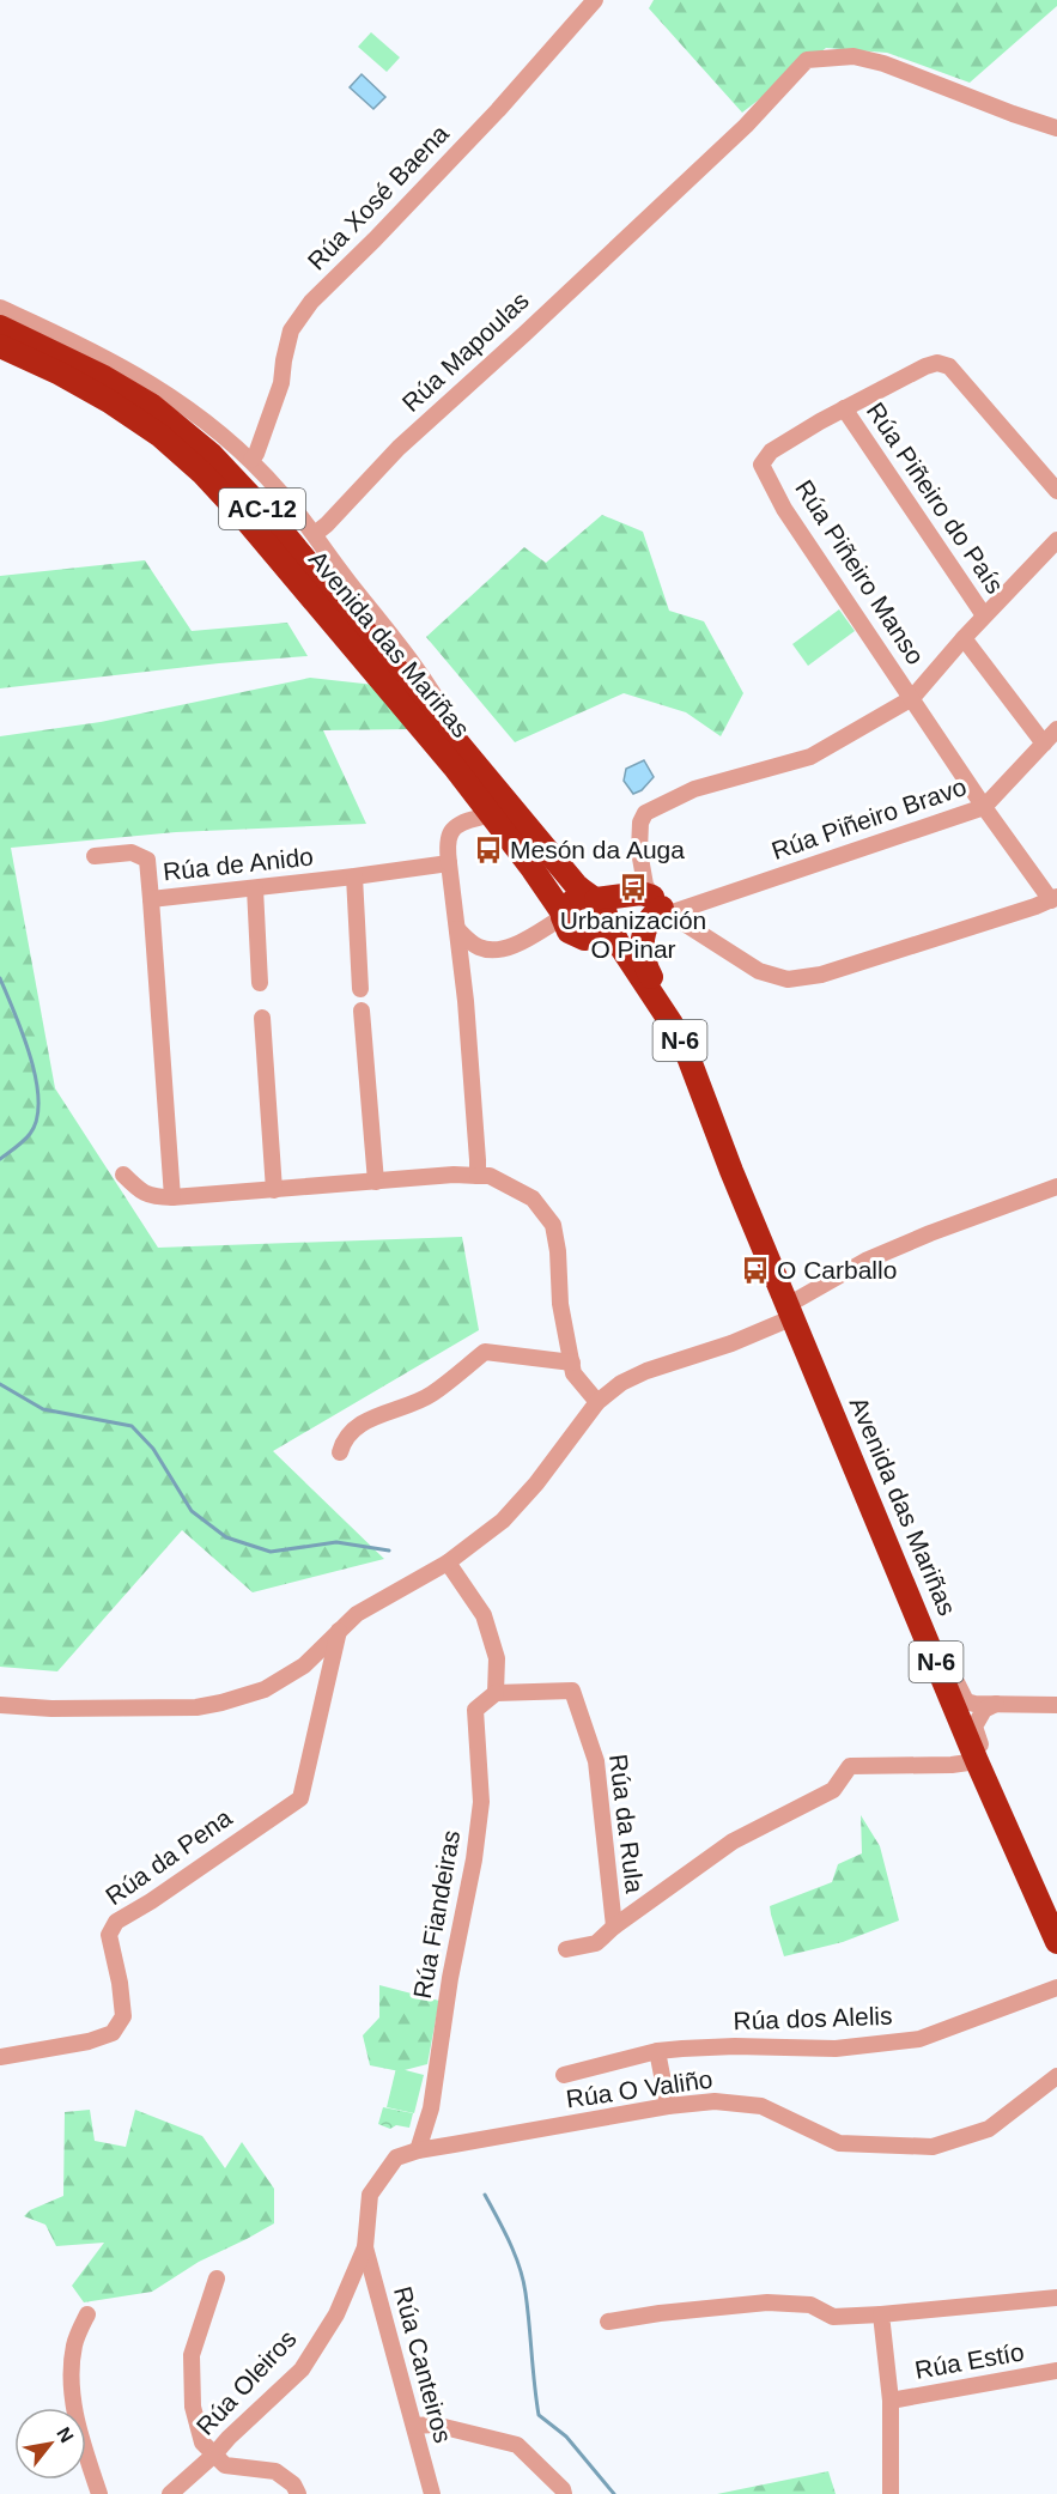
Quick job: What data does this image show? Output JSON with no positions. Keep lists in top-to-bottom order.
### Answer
{
  "streets": {
    "highway": ["AC-12", "Avenida das Mariñas", "N-6"],
    "street": [
      "Rúa Xosé Baena",
      "Rúa Mapoulas",
      "Rúa Piñeiro do País",
      "Rúa Piñeiro Manso",
      "Rúa Piñeiro Bravo",
      "Rúa de Anido",
      "Rúa da Rula",
      "Rúa da Pena",
      "Rúa Fiandeiras",
      "Rúa dos Alelis",
      "Rúa O Valiño",
      "Rúa Estío",
      "Rúa Canteiros",
      "Rúa Oleiros"
    ]
  },
  "crossings": [
    ["Rúa Xosé Baena", "Avenida das Mariñas"],
    ["Rúa Mapoulas", "Avenida das Mariñas"],
    ["Rúa Piñeiro do País", "Rúa Piñeiro Manso"],
    ["AC-12", "Avenida das Mariñas"],
    ["Rúa Piñeiro Manso", "Rúa Piñeiro Bravo"],
    ["Avenida das Mariñas", "Rúa da Rula"],
    ["Rúa da Rula", "Rúa Fiandeiras"],
    ["Rúa Fiandeiras", "Rúa O Valiño"],
    ["Rúa Fiandeiras", "Rúa Oleiros"],
    ["Rúa O Valiño", "Rúa Oleiros"],
    ["Rúa Canteiros", "Rúa Oleiros"]
  ],
  "places": {
    "bus stop": ["Mesón da Auga", "Urbanización O Pinar", "O Carballo"]
  },
  "north": "top right"
}
